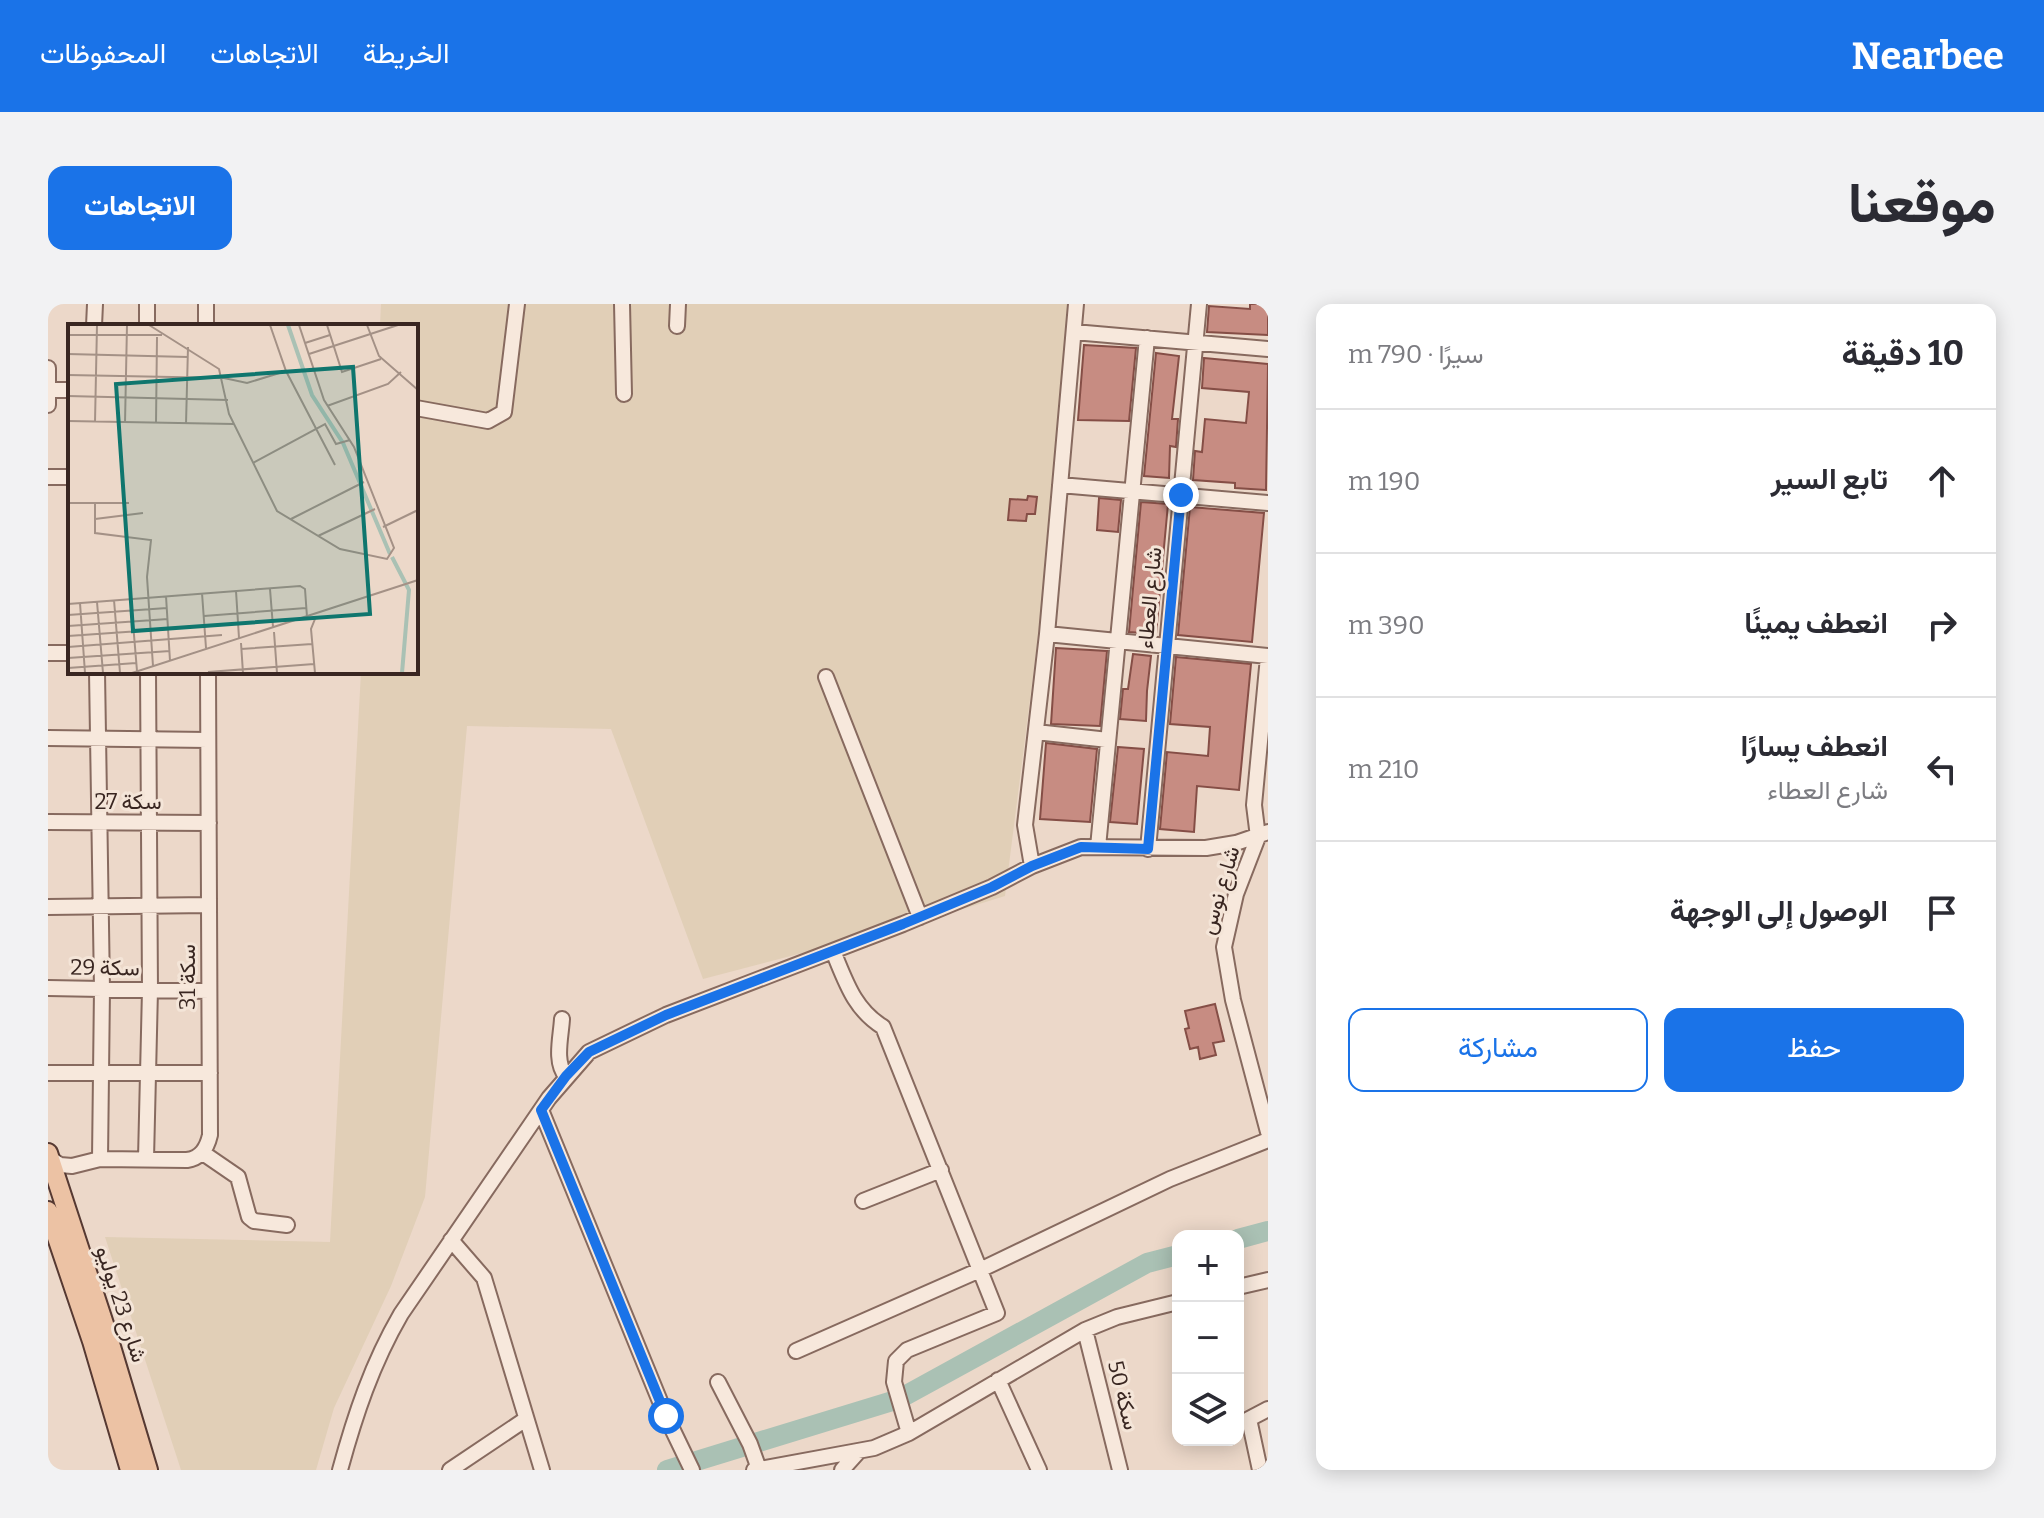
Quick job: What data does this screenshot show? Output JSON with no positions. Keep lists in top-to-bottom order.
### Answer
{
  "streets": {
    "main road": ["شارع 23 يوليو"],
    "street": [
      "شارع العطاء",
      "سكة 27",
      "شارع نوس",
      "سكة 29",
      "سكة 31",
      "سكة 50"
    ]
  },
  "crossings": [
    ["سكة 27", "سكة 31"],
    ["سكة 29", "سكة 31"]
  ],
  "page": {
    "header": "Nearbee",
    "nav": ["الخريطة", "الاتجاهات", "المحفوظات"],
    "title": "موقعنا",
    "buttons": [
      "الاتجاهات",
      ["حفظ", "مشاركة"]
    ],
    "heading": ["10 دقيقة", "سيرًا · 790 m"],
    "list": [
      ["تابع السير", "190 m"],
      ["انعطف يمينًا", "390 m"],
      ["انعطف يسارًا", "شارع العطاء", "210 m"],
      "الوصول إلى الوجهة"
    ],
    "map_buttons": ["+", "−"]
  }
}
